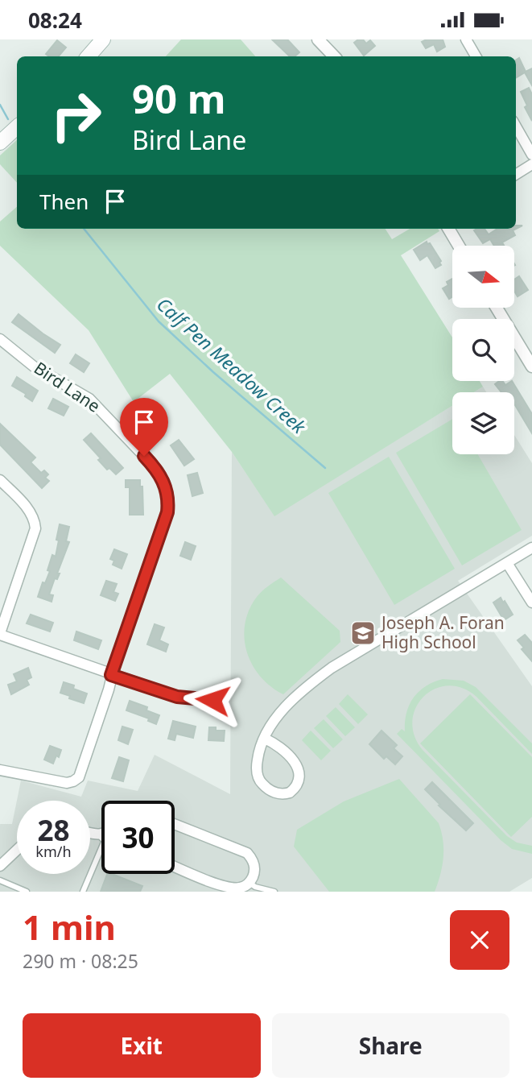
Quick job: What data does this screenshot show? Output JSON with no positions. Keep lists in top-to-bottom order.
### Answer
{
  "streets": {
    "street": ["Bird Lane"]
  },
  "water": ["Calf Pen Meadow Creek"],
  "places": {
    "school or university": ["Joseph A. Foran High School"]
  },
  "north": "right",
  "page": {
    "status": "08:24",
    "turn": ["90 m", "Bird Lane"],
    "then": "Then",
    "speed": "28 km/h",
    "limit": "30",
    "heading": ["1 min", "290 m · 08:25"],
    "buttons": ["Exit", "Share"]
  }
}
